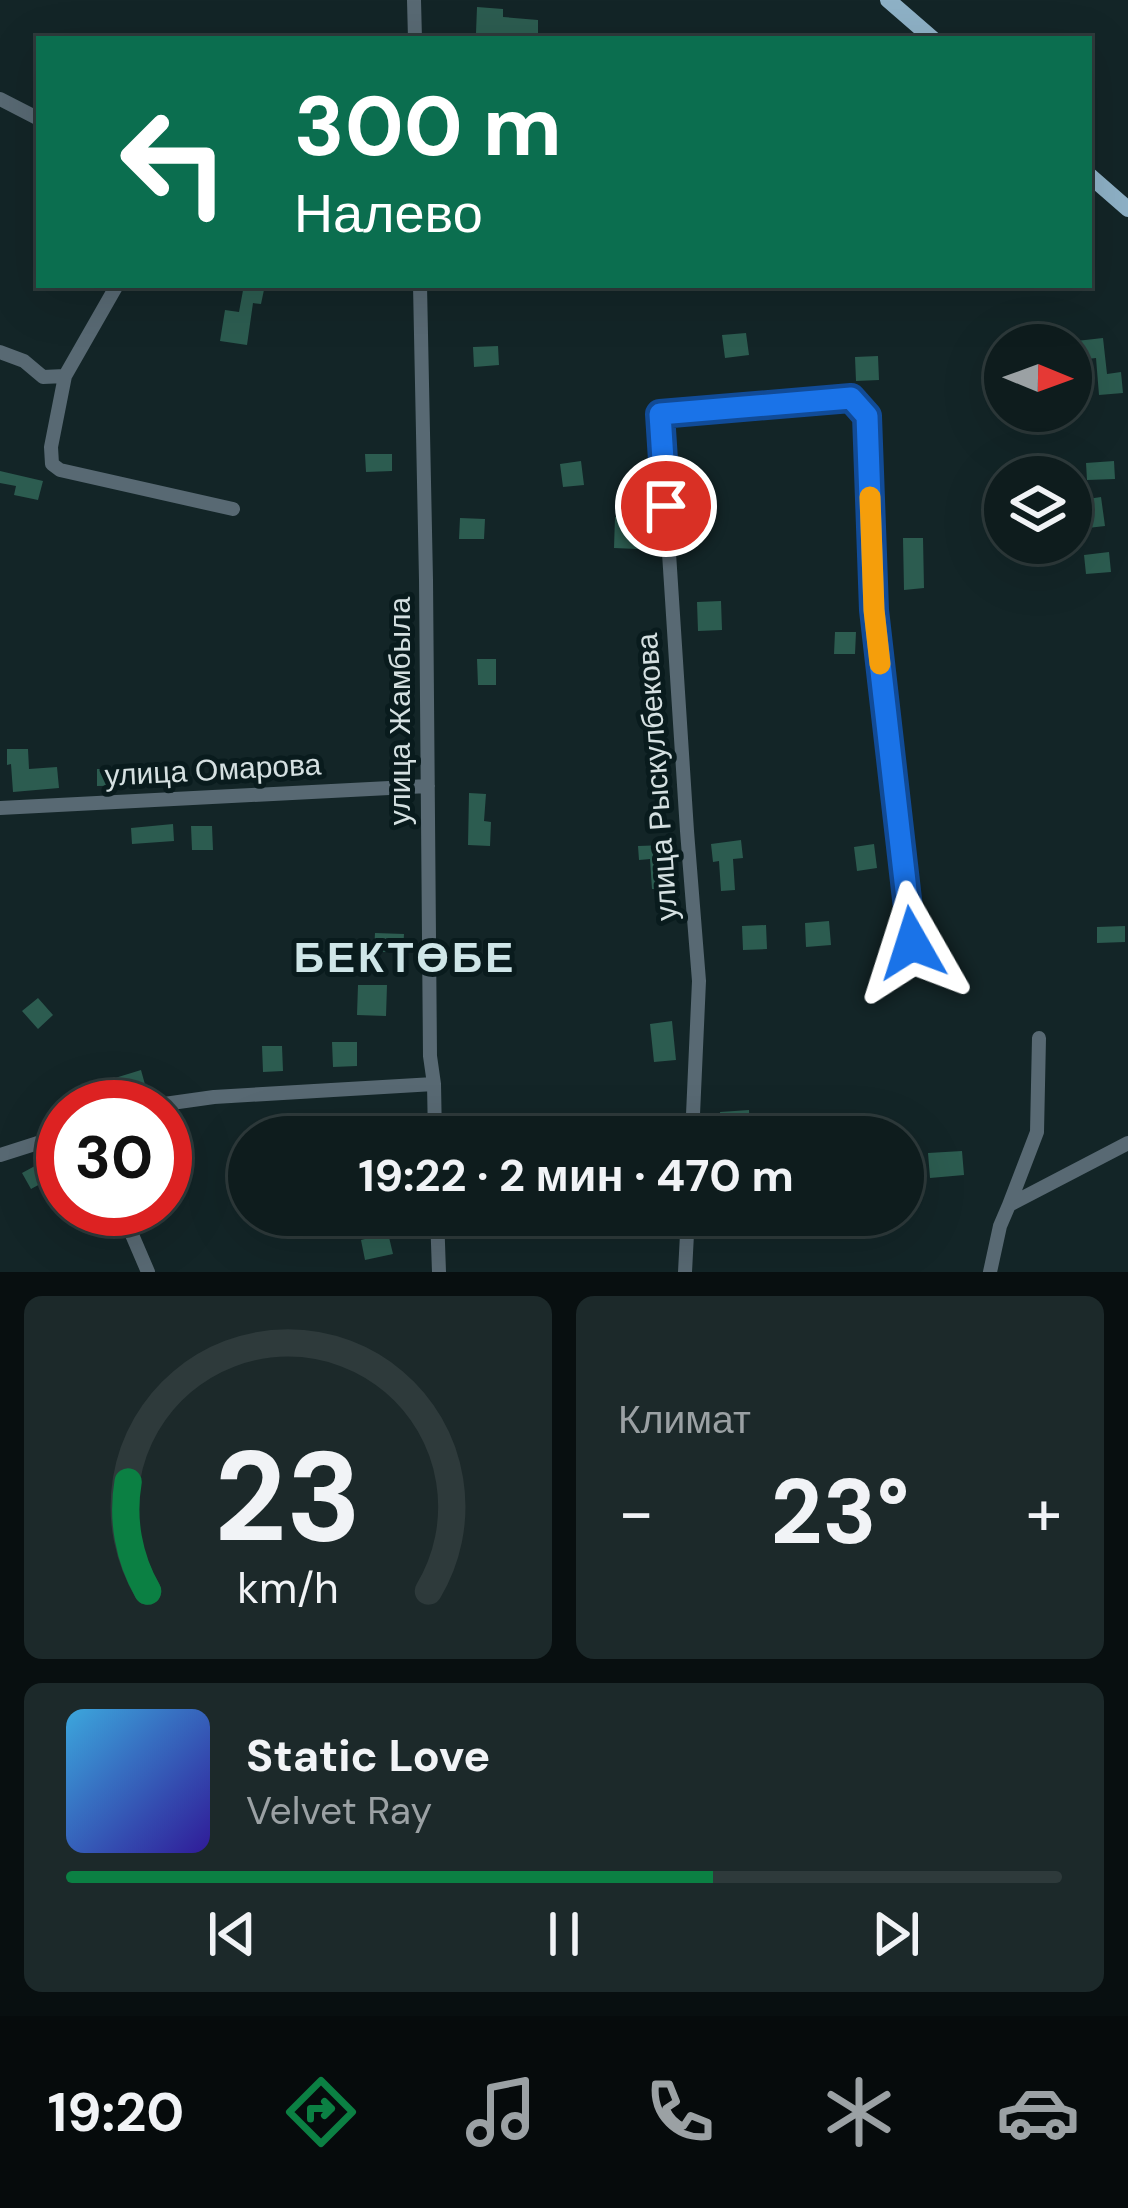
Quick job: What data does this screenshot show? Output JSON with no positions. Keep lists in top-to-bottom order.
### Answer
{
  "streets": {
    "street": ["улица Жамбыла", "улица Омарова", "улица Рыскулбекова"]
  },
  "crossings": [
    ["улица Жамбыла", "улица Омарова"]
  ],
  "districts": ["БЕКТӨБЕ"],
  "north": "right",
  "page": {
    "turn": ["300 m", "Налево"],
    "limit": "30",
    "trip": "19:22 · 2 мин · 470 m",
    "tile": "Климат",
    "heat": ["−", "23°", "+"],
    "song": ["Static Love", "Velvet Ray"],
    "tabs": "19:20",
    "gauge": ["23", "km/h"]
  }
}
